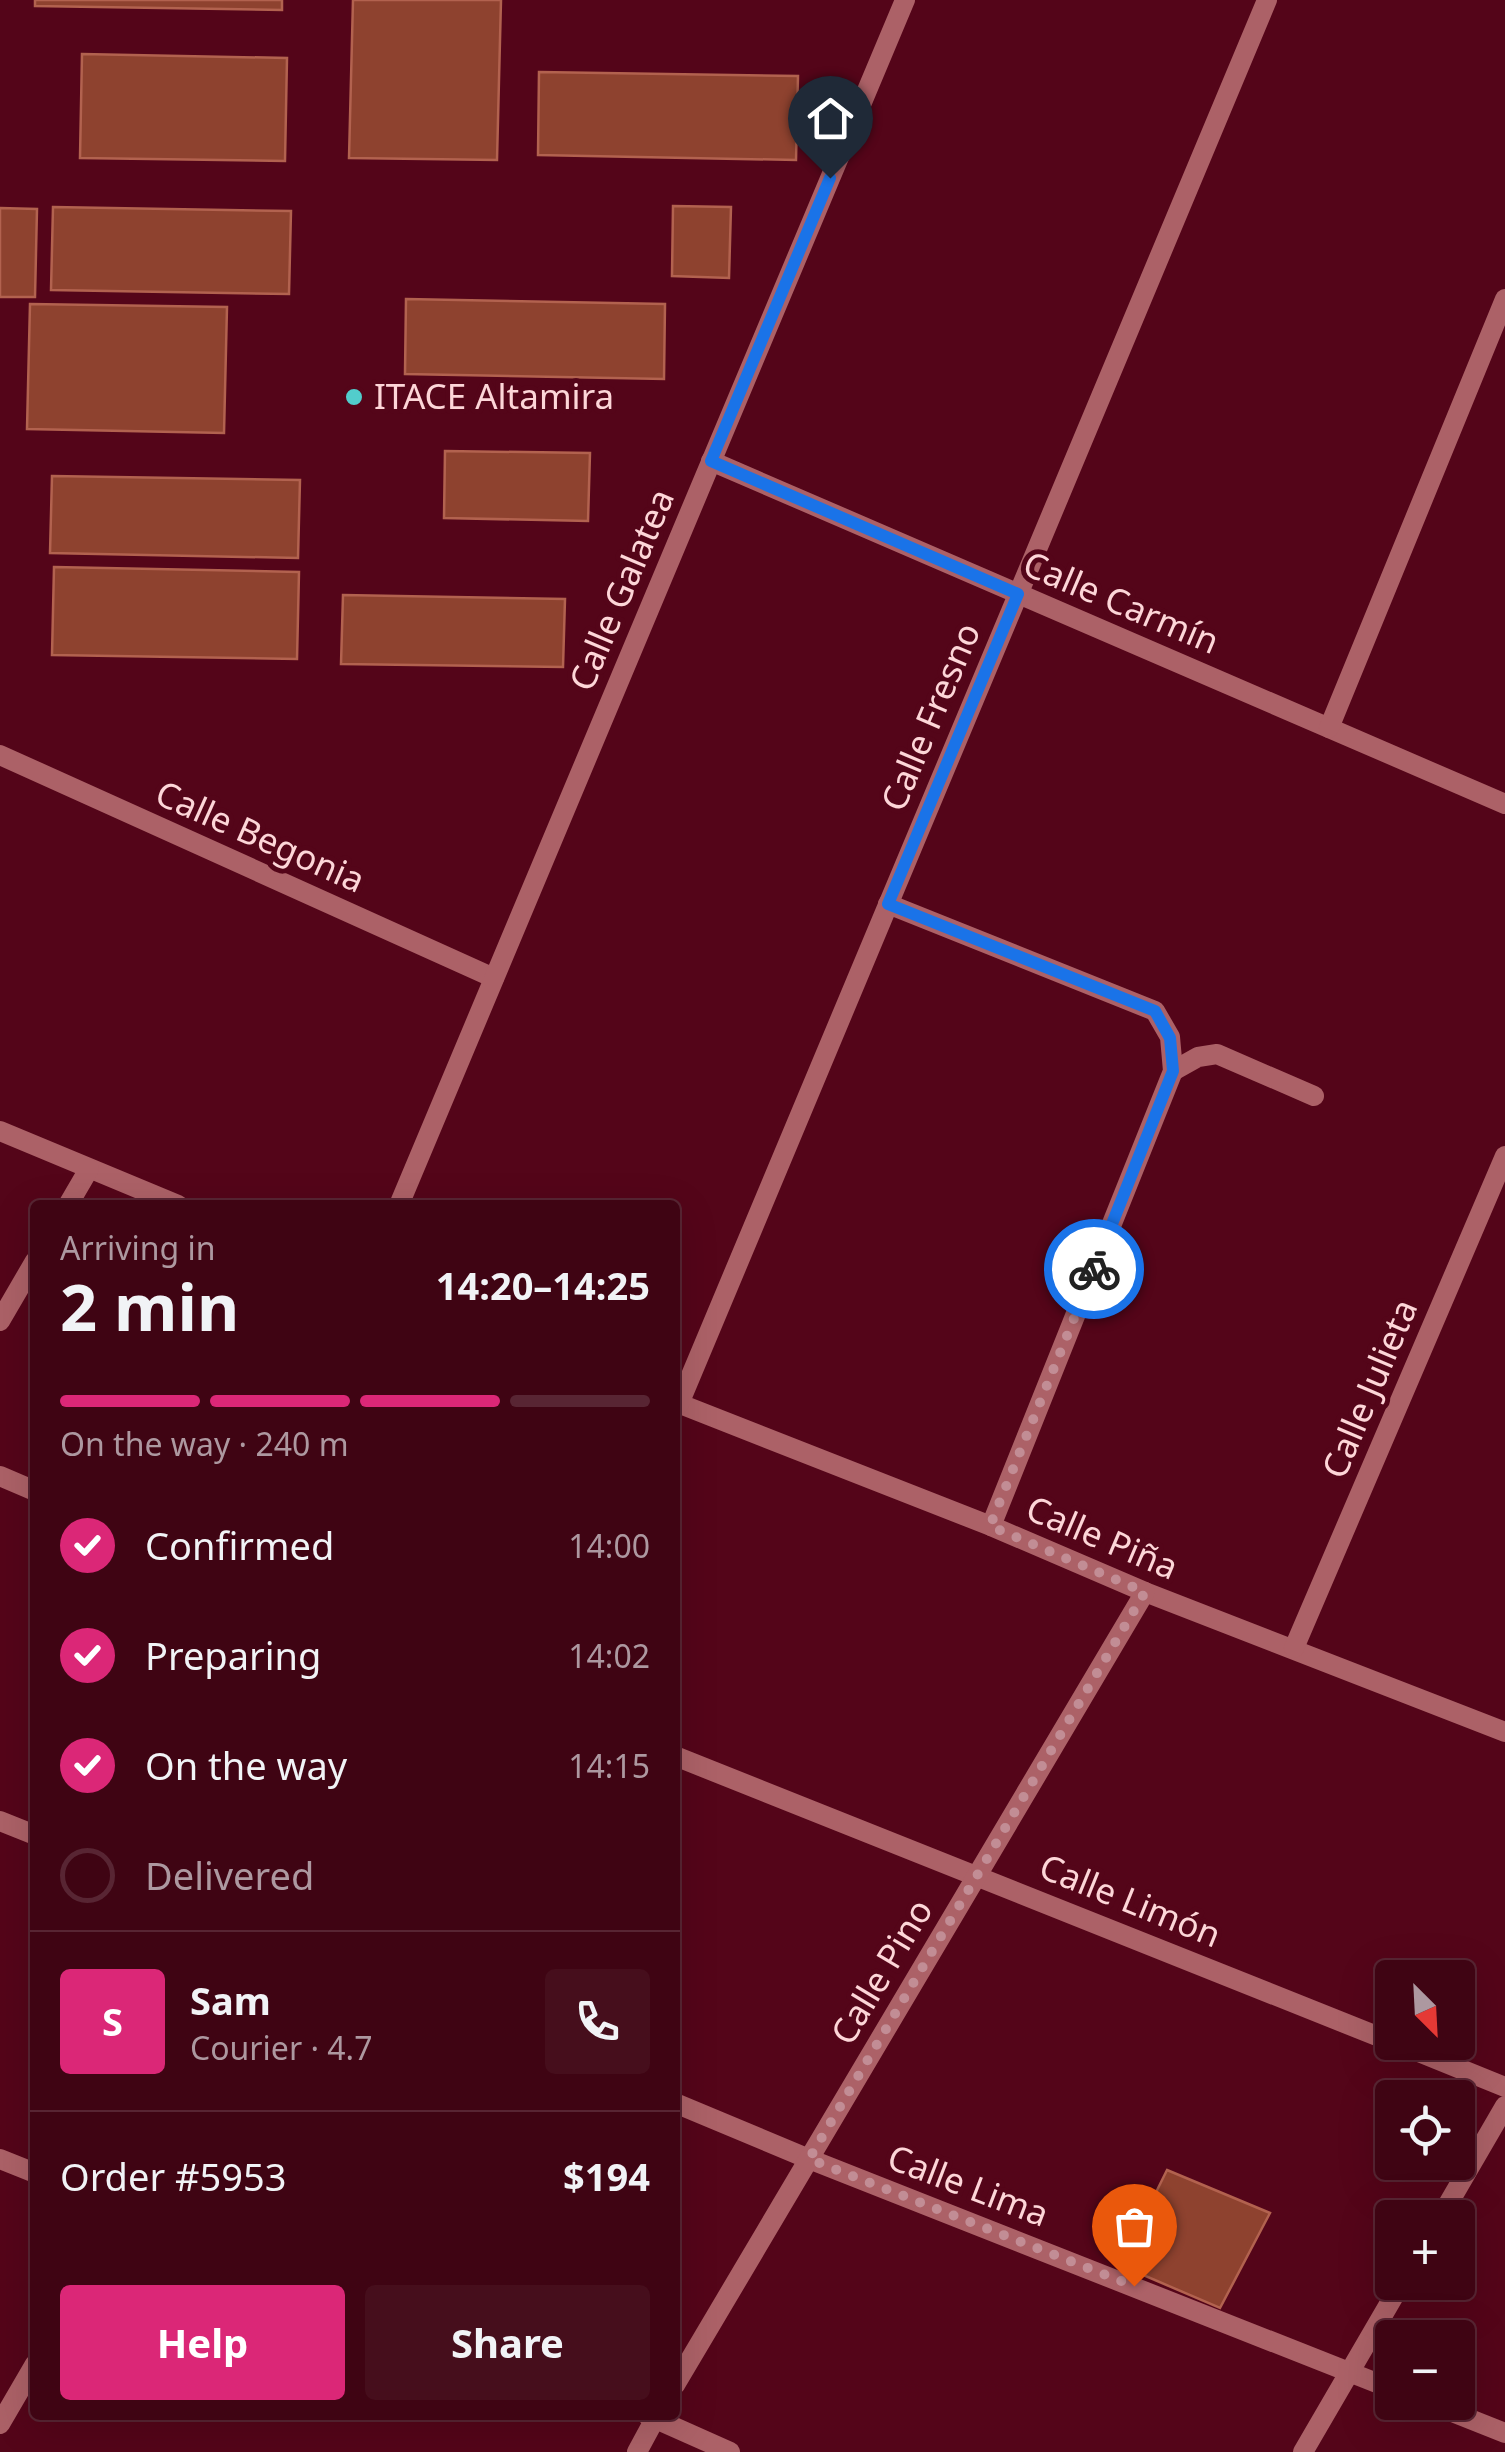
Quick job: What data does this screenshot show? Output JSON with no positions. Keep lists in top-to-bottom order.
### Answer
{
  "streets": {
    "street": [
      "Calle Galatea",
      "Calle Carmín",
      "Calle Fresno",
      "Calle Begonia",
      "Calle Julieta",
      "Calle Piña",
      "Calle Limón",
      "Calle Pino",
      "Calle Lima"
    ]
  },
  "crossings": [
    ["Calle Galatea", "Calle Carmín"],
    ["Calle Galatea", "Calle Begonia"],
    ["Calle Carmín", "Calle Fresno"],
    ["Calle Julieta", "Calle Piña"],
    ["Calle Piña", "Calle Pino"],
    ["Calle Limón", "Calle Pino"],
    ["Calle Pino", "Calle Lima"]
  ],
  "places": ["ITACE Altamira"],
  "north": "bottom right",
  "page": {
    "heading": ["2 min", "Arriving in", "14:20–14:25"],
    "panel": [
      "Sam",
      "Courier · 4.7",
      "Order #5953",
      "$194"
    ],
    "bar": "On the way · 240 m",
    "list": [
      ["Confirmed", "14:00"],
      ["Preparing", "14:02"],
      ["On the way", "14:15"],
      "Delivered"
    ],
    "map_buttons": ["+", "−"],
    "round": "S",
    "buttons": ["Help", "Share"]
  }
}
